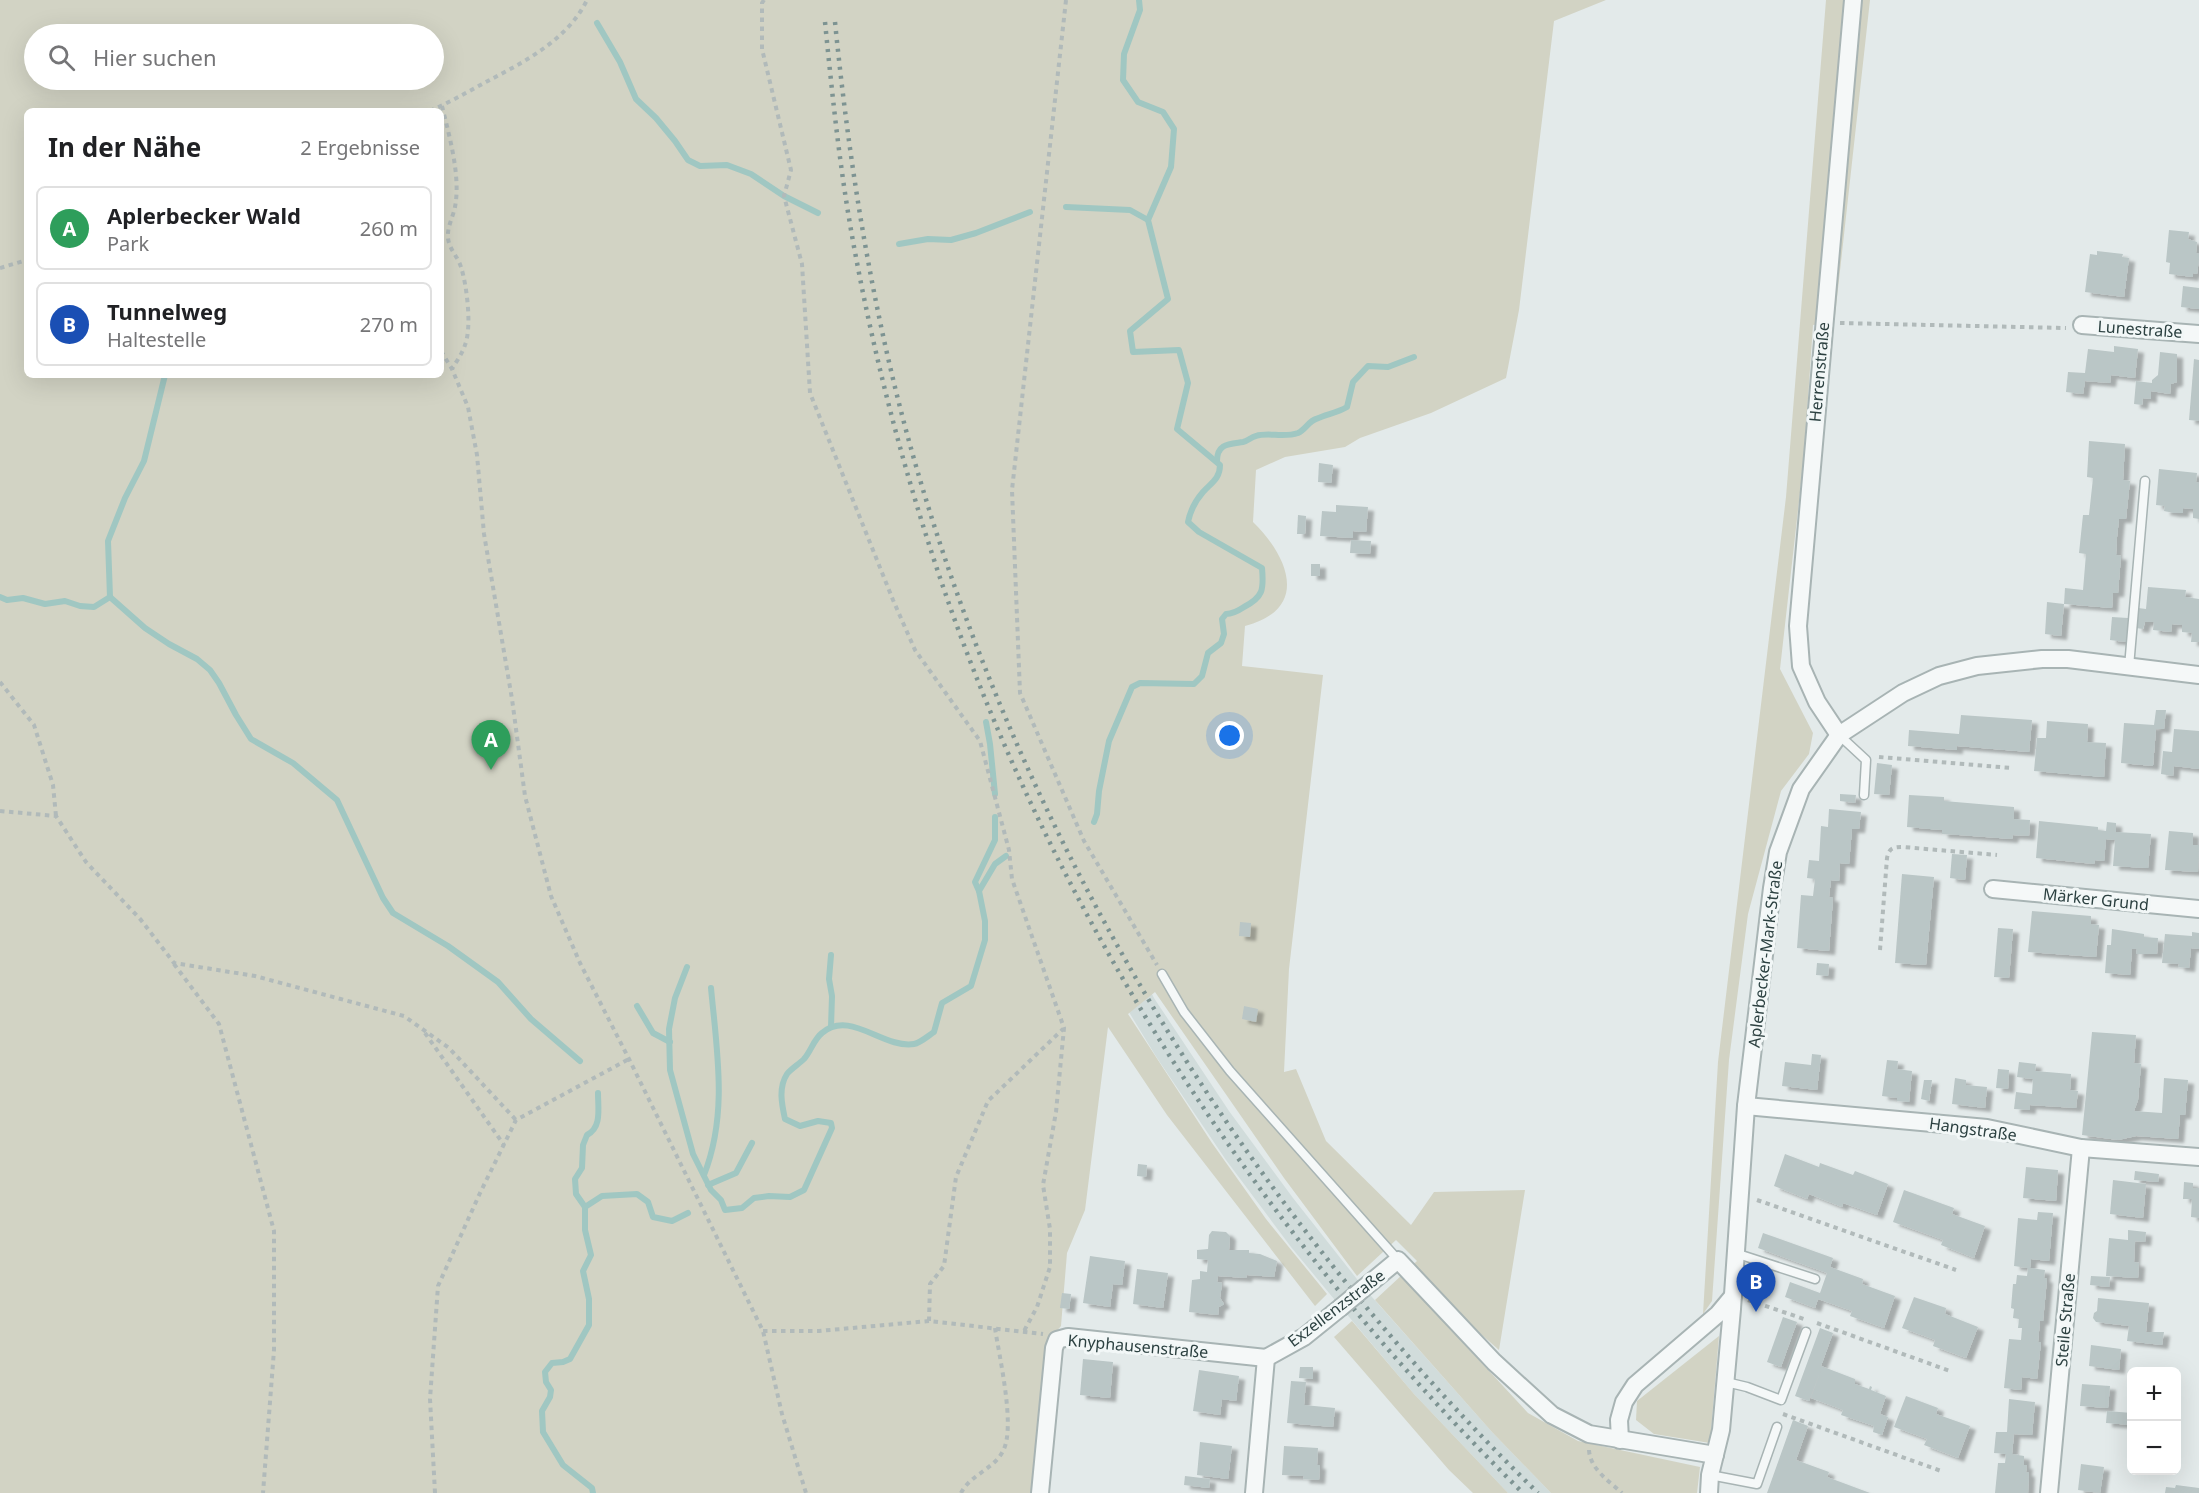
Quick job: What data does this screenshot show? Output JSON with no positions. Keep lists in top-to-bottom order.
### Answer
{
  "streets": {
    "street": [
      "Lunestraße",
      "Herrenstraße",
      "Märker Grund",
      "Aplerbecker-Mark-Straße",
      "Hangstraße",
      "Exzellenzstraße",
      "Steile Straße",
      "Knyphausenstraße"
    ]
  },
  "crossings": [
    ["Herrenstraße", "Aplerbecker-Mark-Straße"],
    ["Aplerbecker-Mark-Straße", "Hangstraße"],
    ["Hangstraße", "Steile Straße"],
    ["Exzellenzstraße", "Knyphausenstraße"]
  ],
  "page": {
    "search": "Hier suchen",
    "heading": ["In der Nähe", "2 Ergebnisse"],
    "list": [
      {
        "mark": "A",
        "name": "Aplerbecker Wald",
        "note": "Park",
        "value": "260 m"
      },
      {
        "mark": "B",
        "name": "Tunnelweg",
        "note": "Haltestelle",
        "value": "270 m"
      }
    ],
    "pins": ["A", "B"],
    "map_buttons": ["+", "−"]
  }
}
